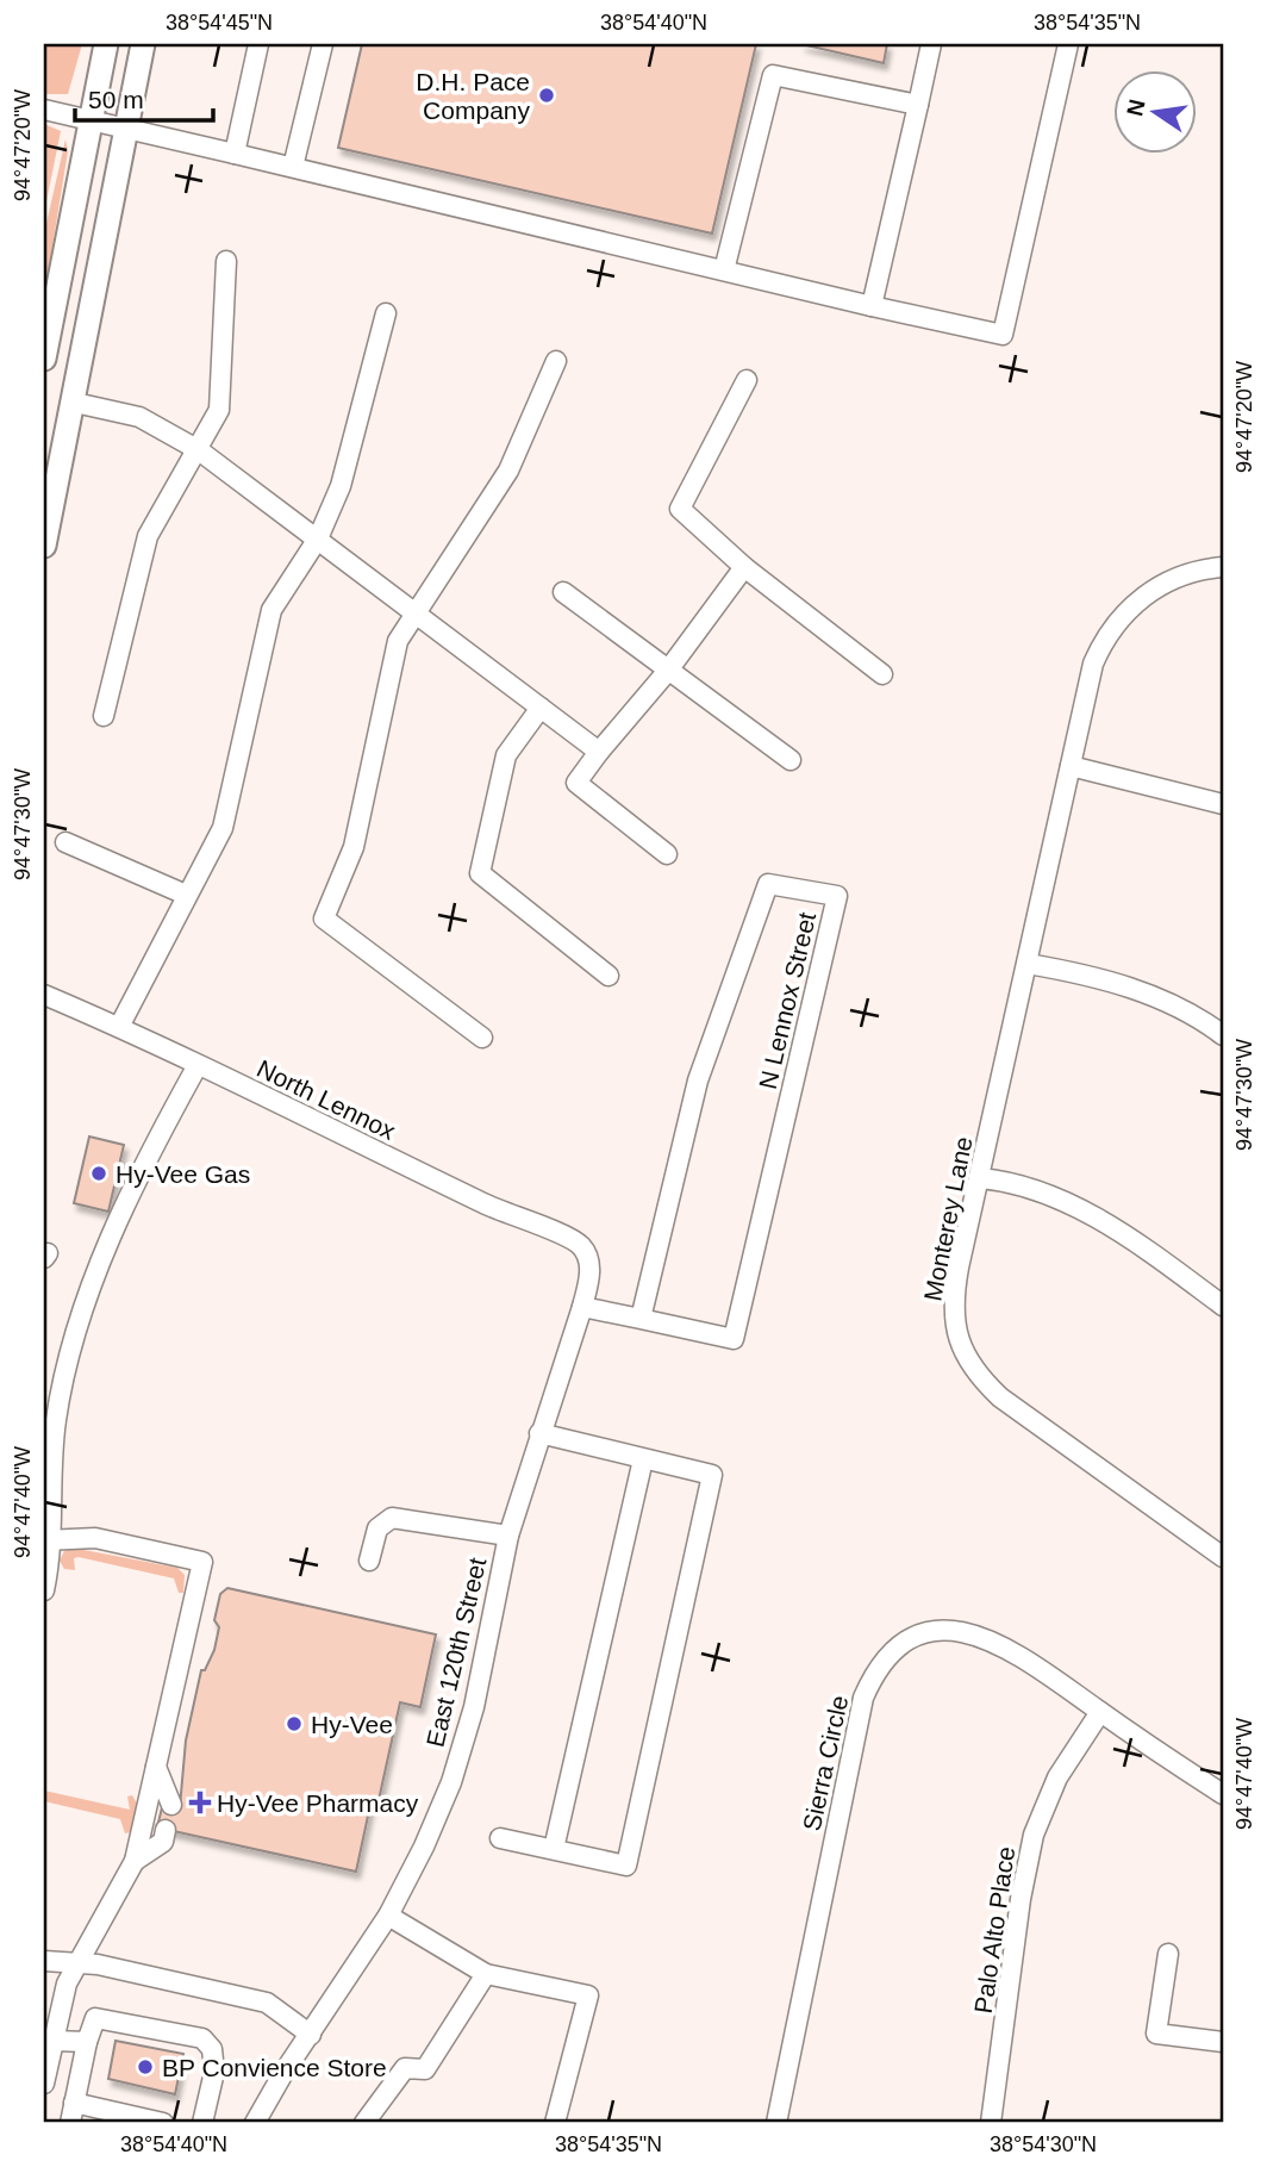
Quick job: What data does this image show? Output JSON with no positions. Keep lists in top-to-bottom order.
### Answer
{
  "streets": {
    "street": [
      "N Lennox Street",
      "North Lennox",
      "Monterey Lane",
      "East 120th Street",
      "Sierra Circle",
      "Palo Alto Place"
    ]
  },
  "crossings": [
    ["N Lennox Street", "East 120th Street"],
    ["North Lennox", "East 120th Street"],
    ["Sierra Circle", "Palo Alto Place"]
  ],
  "places": {
    "other": [
      "D.H. Pace Company",
      "Hy-Vee Gas",
      "Hy-Vee",
      "BP Convience Store"
    ],
    "health": ["Hy-Vee Pharmacy"]
  },
  "scale_bar": "50 m",
  "north": "left",
  "coordinates": [
    "38°54'45\"N",
    "38°54'40\"N",
    "38°54'35\"N",
    "94°47'20\"W",
    "94°47'30\"W",
    "94°47'40\"W",
    "38°54'30\"N"
  ]
}
